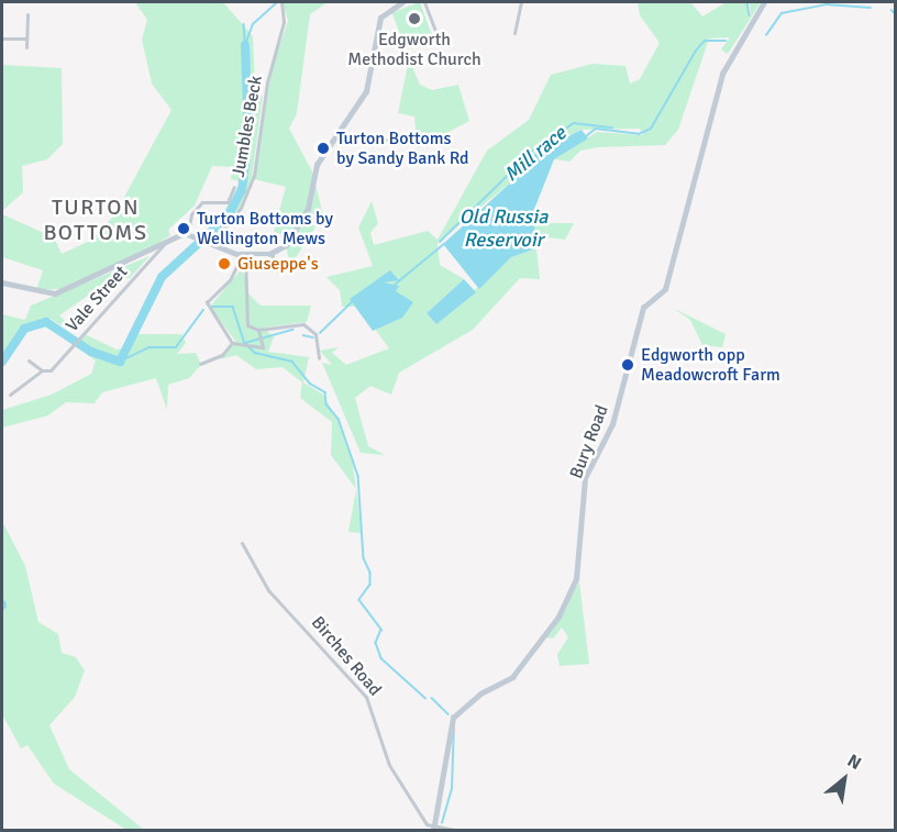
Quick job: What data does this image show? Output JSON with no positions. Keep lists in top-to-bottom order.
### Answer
{
  "streets": {
    "street": [
      "Jumbles Beck",
      "Vale Street",
      "Bury Road",
      "Birches Road"
    ]
  },
  "crossings": [
    ["Bury Road", "Birches Road"]
  ],
  "districts": ["TURTON BOTTOMS"],
  "water": ["Mill race", "Old Russia Reservoir"],
  "places": [
    "Edgworth Methodist Church",
    "Turton Bottoms by Sandy Bank Rd",
    "Turton Bottoms by Wellington Mews",
    "Giuseppe's",
    "Edgworth opp Meadowcroft Farm"
  ],
  "north": "top right"
}
